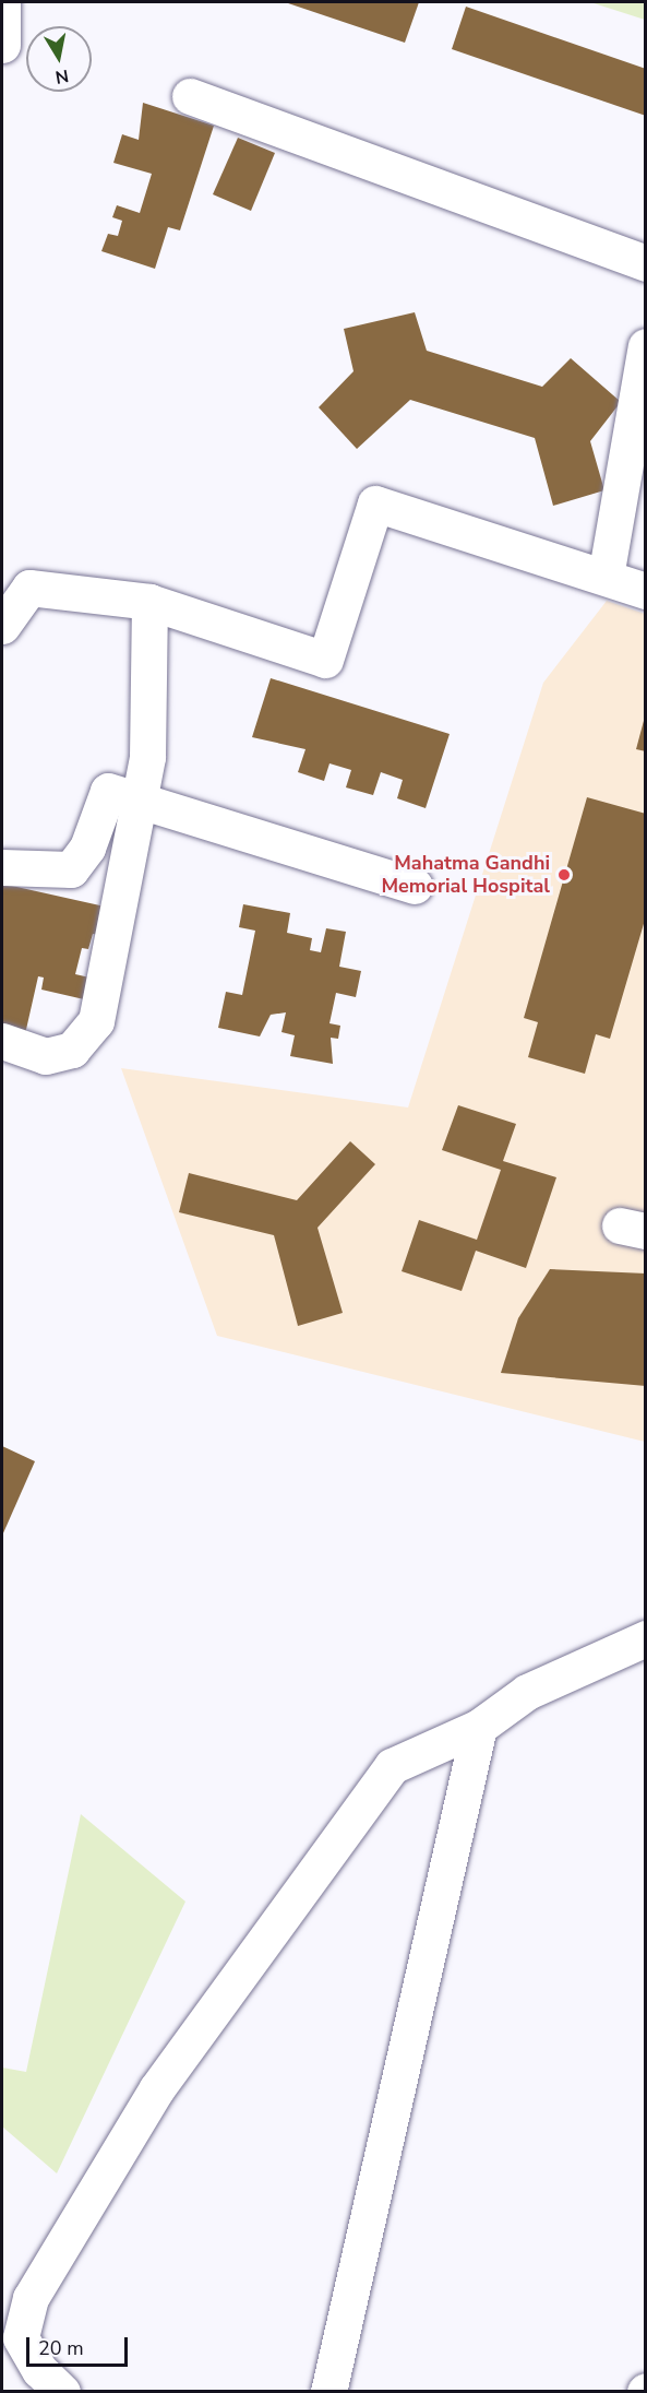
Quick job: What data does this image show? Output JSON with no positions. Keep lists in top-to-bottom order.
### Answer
{
  "places": ["Mahatma Gandhi Memorial Hospital"],
  "scale_bar": "20 m",
  "north": "bottom"
}
